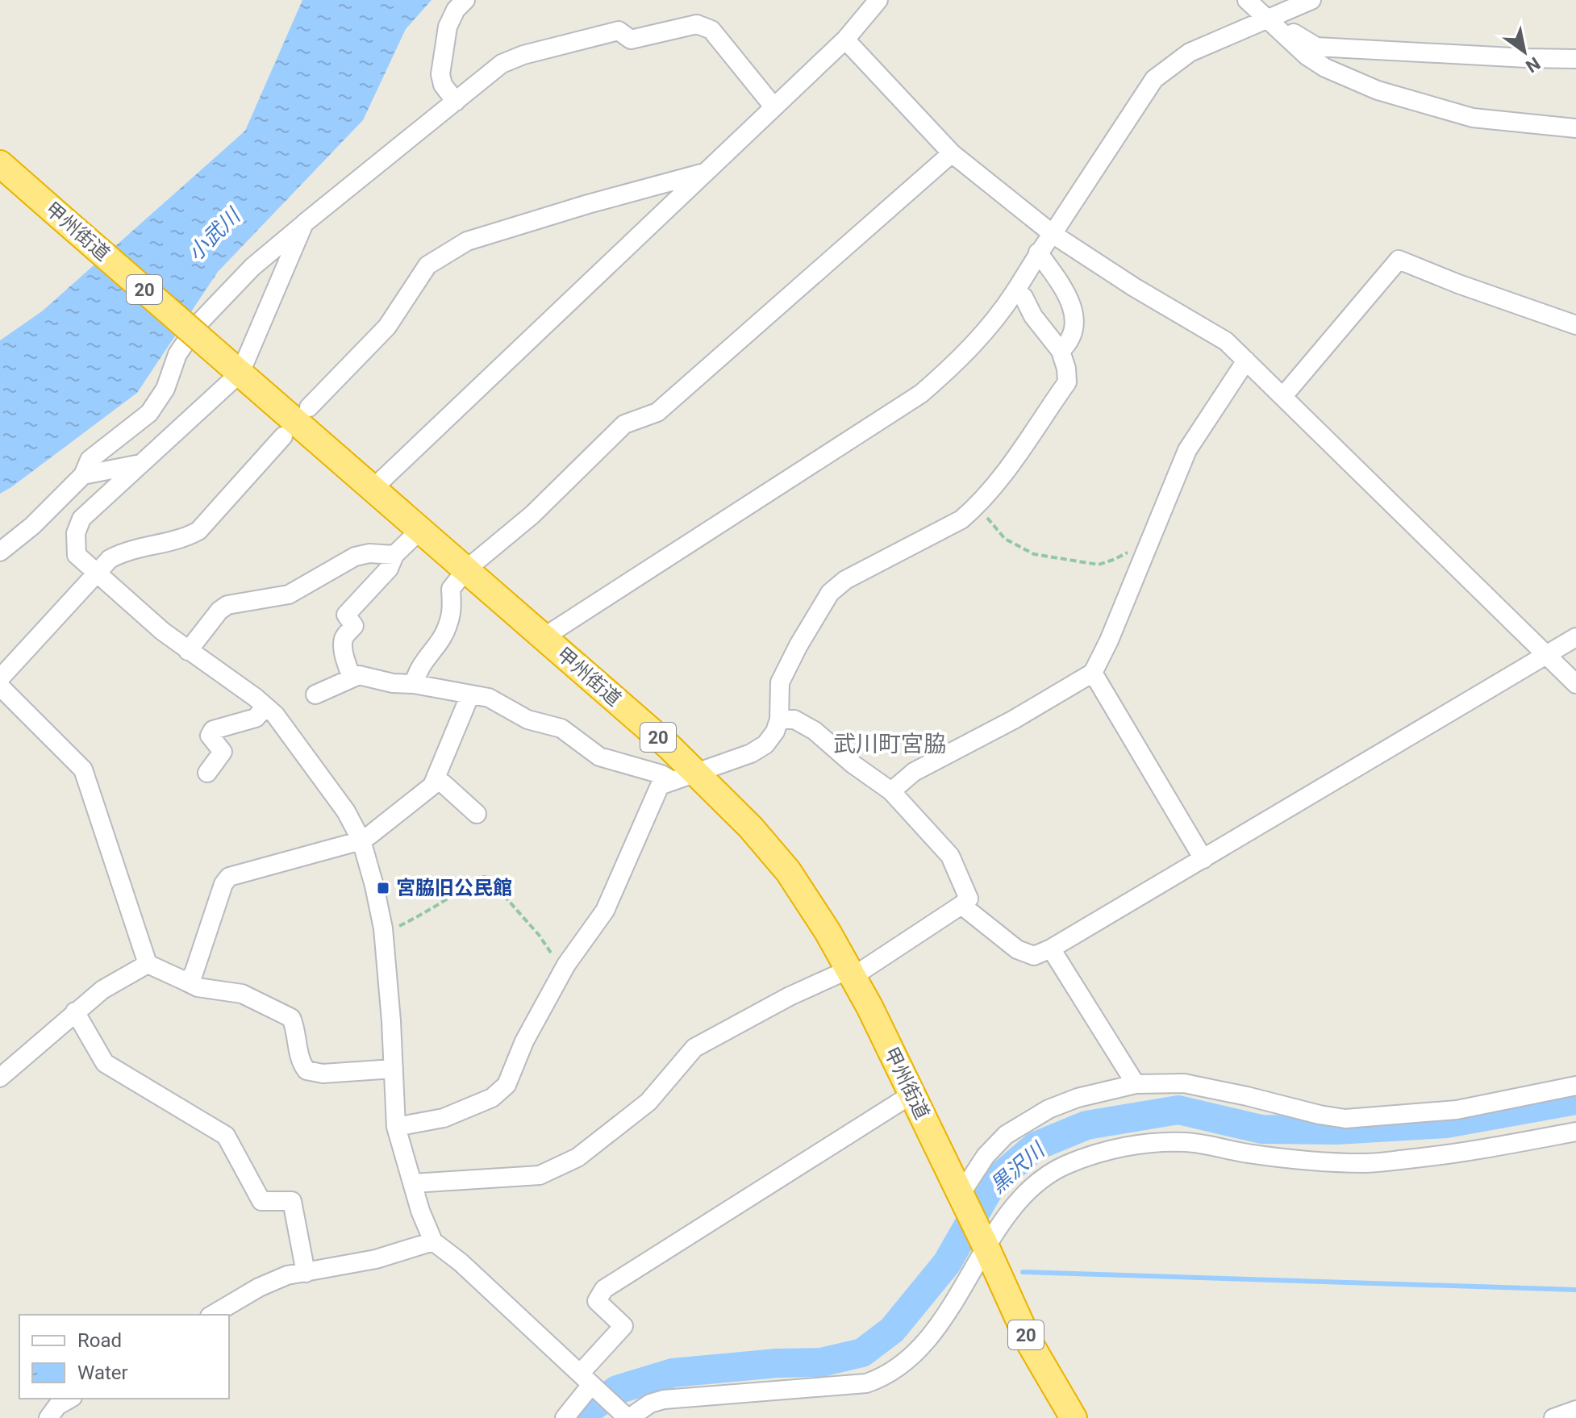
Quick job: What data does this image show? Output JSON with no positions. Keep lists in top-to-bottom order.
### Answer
{
  "streets": {
    "highway": ["甲州街道", "20"]
  },
  "districts": ["武川町宮脇"],
  "water": ["小武川", "黒沢川"],
  "places": {
    "transit": ["宮脇旧公民館"]
  },
  "legend": ["Road", "Water"],
  "north": "bottom right"
}
